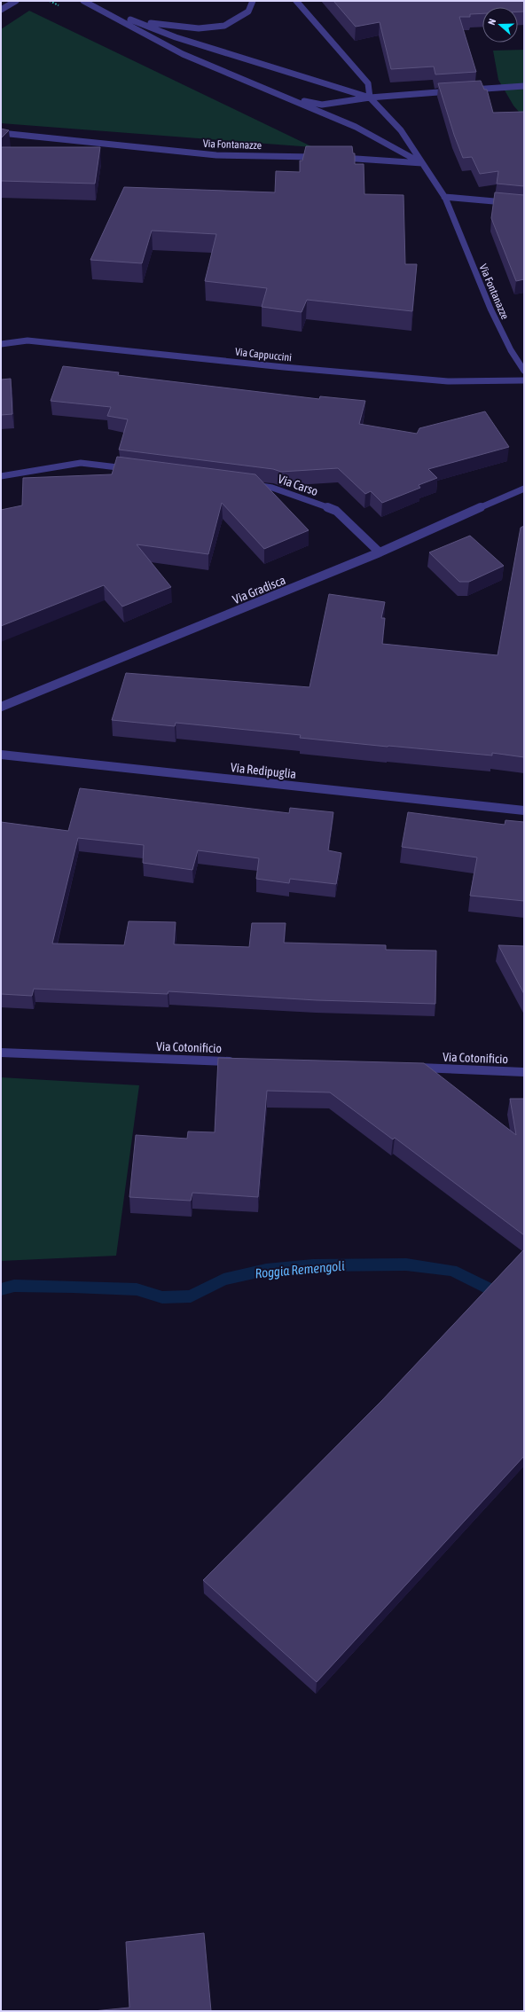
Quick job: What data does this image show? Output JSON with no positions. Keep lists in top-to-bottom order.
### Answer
{
  "streets": {
    "street": [
      "Via Fontanazze",
      "Via Cappuccini",
      "Via Carso",
      "Via Gradisca",
      "Via Redipuglia",
      "Via Cotonificio"
    ]
  },
  "crossings": [
    ["Via Carso", "Via Gradisca"]
  ],
  "water": ["Roggia Remengoli"],
  "north": "left"
}
